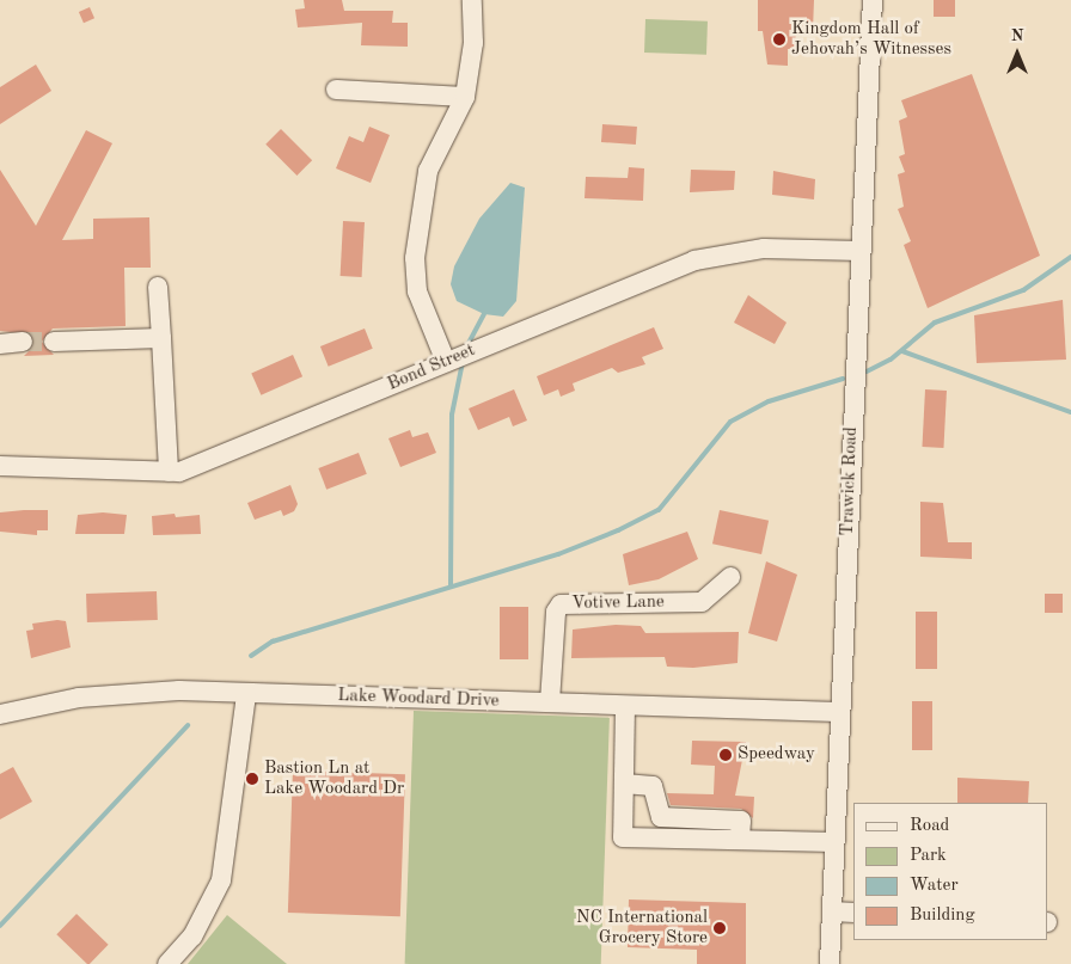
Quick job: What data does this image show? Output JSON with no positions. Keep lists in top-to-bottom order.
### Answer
{
  "streets": {
    "street": [
      "Bond Street",
      "Trawick Road",
      "Votive Lane",
      "Lake Woodard Drive"
    ]
  },
  "crossings": [
    ["Bond Street", "Trawick Road"],
    ["Trawick Road", "Lake Woodard Drive"],
    ["Votive Lane", "Lake Woodard Drive"]
  ],
  "places": [
    "Kingdom Hall of Jehovah’s Witnesses",
    "Speedway",
    "Bastion Ln at Lake Woodard Dr",
    "NC International Grocery Store"
  ],
  "legend": [
    "Road",
    "Park",
    "Water",
    "Building"
  ],
  "north": "top"
}
